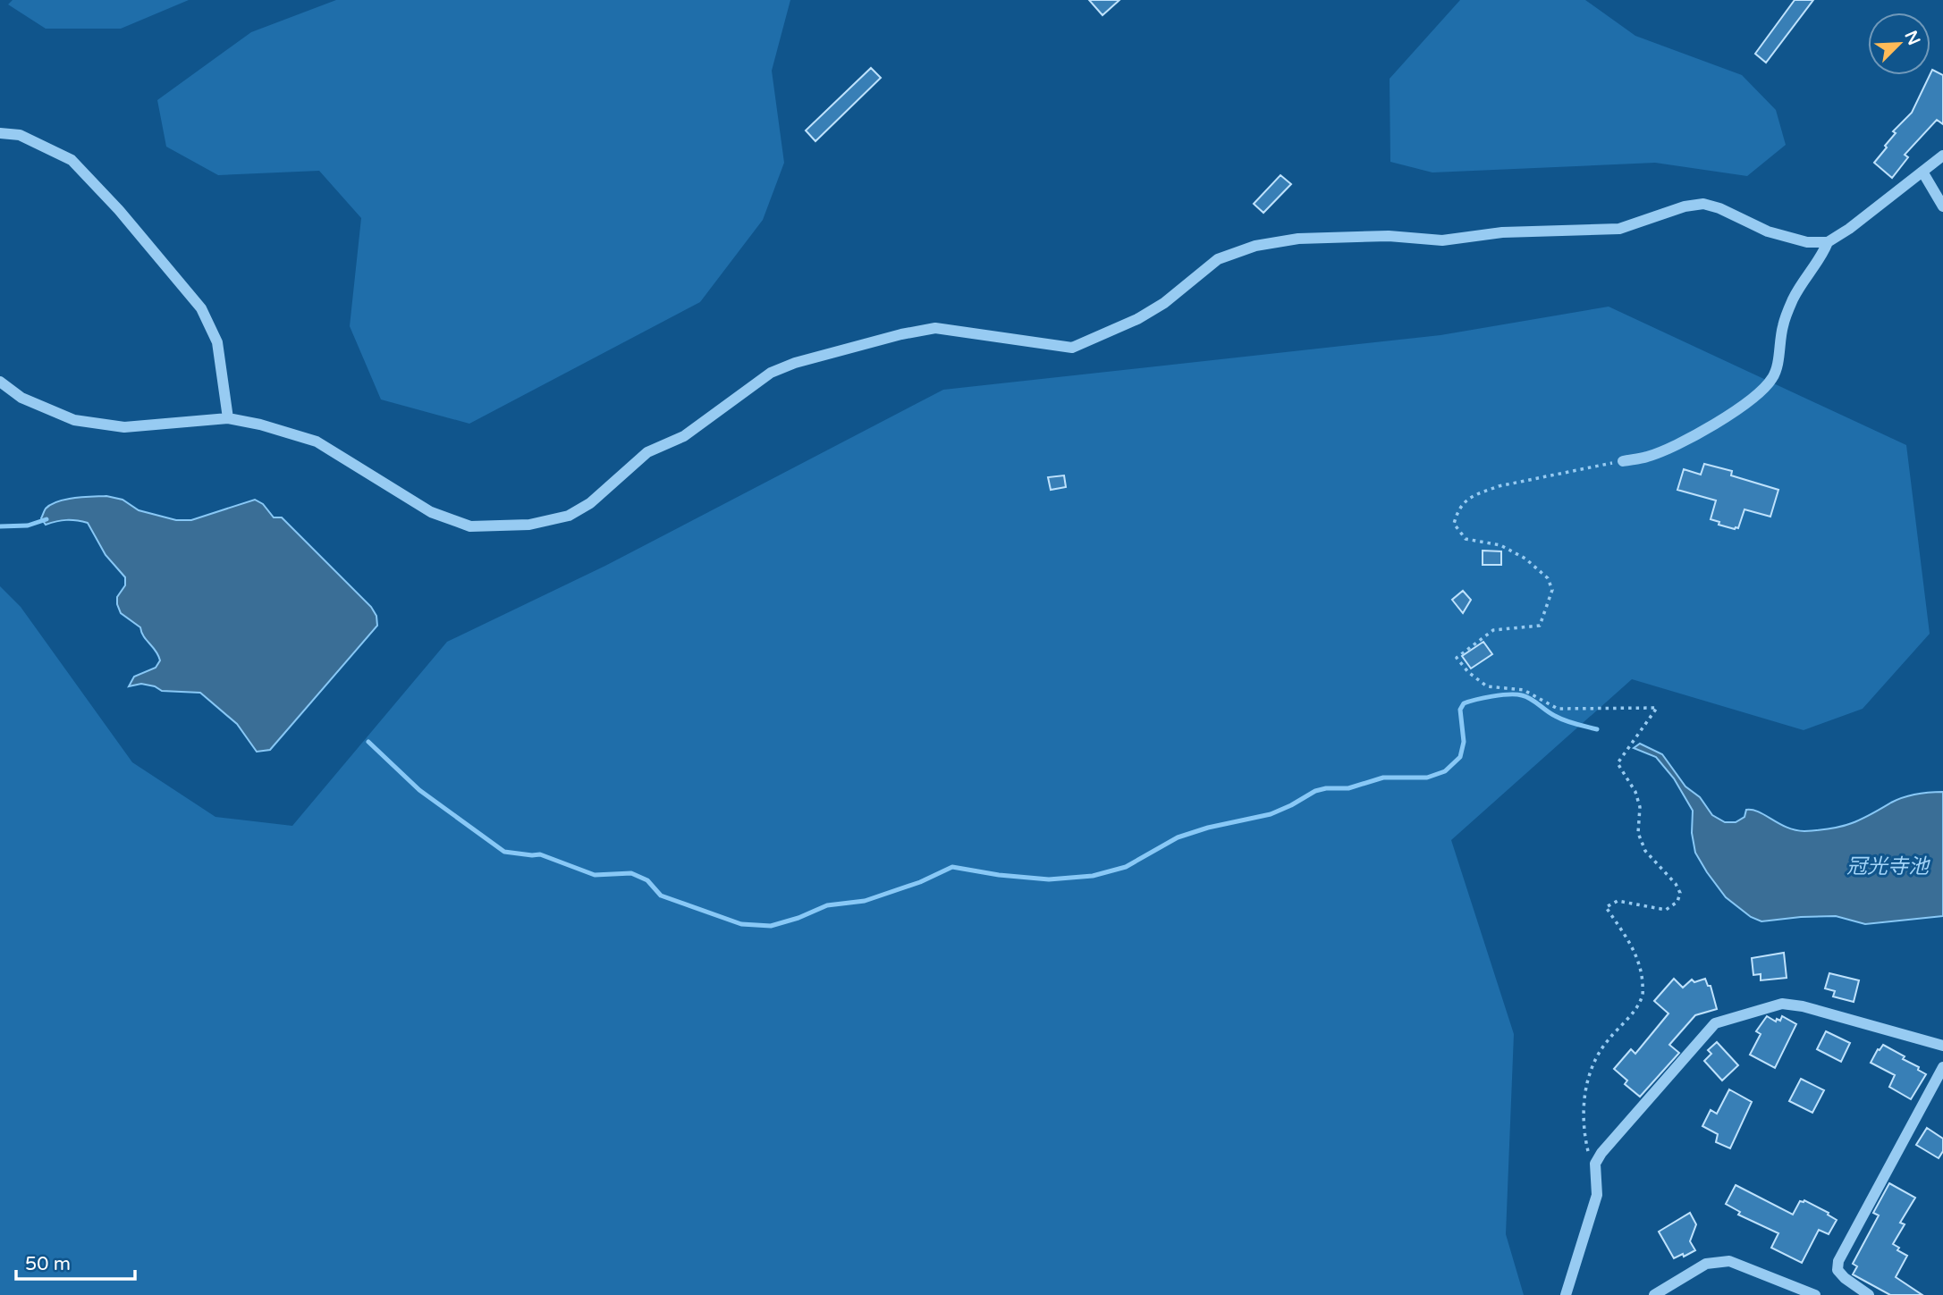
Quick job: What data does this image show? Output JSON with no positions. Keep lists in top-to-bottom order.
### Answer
{
  "water": ["冠光寺池"],
  "scale_bar": "50 m",
  "north": "top right"
}
